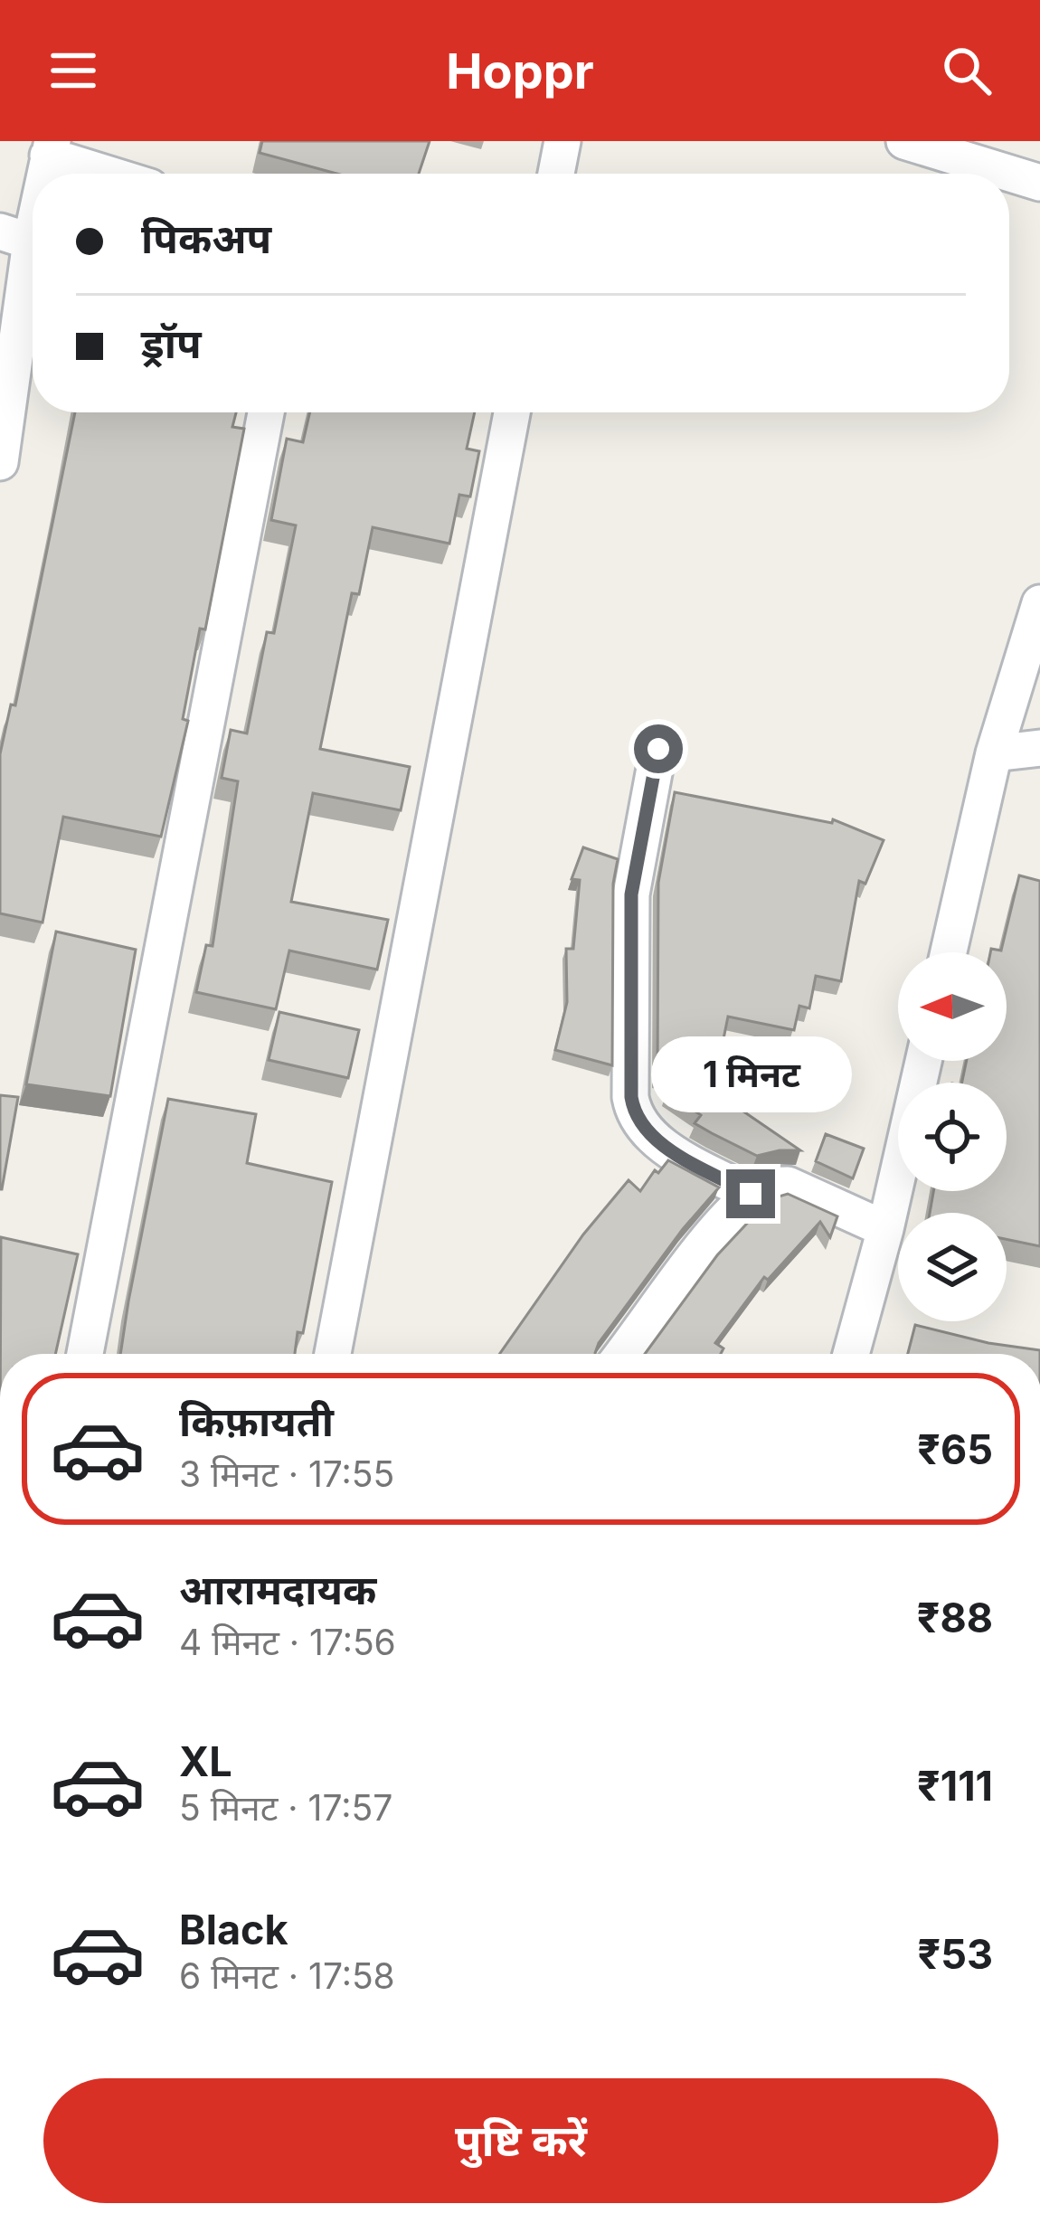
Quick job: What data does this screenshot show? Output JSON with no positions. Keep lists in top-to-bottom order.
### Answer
{
  "north": "left",
  "page": {
    "header": "Hoppr",
    "banner": ["पिकअप", "ड्रॉप"],
    "bubble": "1 मिनट",
    "list": [
      {
        "name": "किफ़ायती",
        "note": "3 मिनट · 17:55",
        "value": "₹65"
      },
      {
        "name": "आरामदायक",
        "note": "4 मिनट · 17:56",
        "value": "₹88"
      },
      {
        "name": "XL",
        "note": "5 मिनट · 17:57",
        "value": "₹111"
      },
      {
        "name": "Black",
        "note": "6 मिनट · 17:58",
        "value": "₹53"
      }
    ],
    "buttons": "पुष्टि करें"
  }
}
